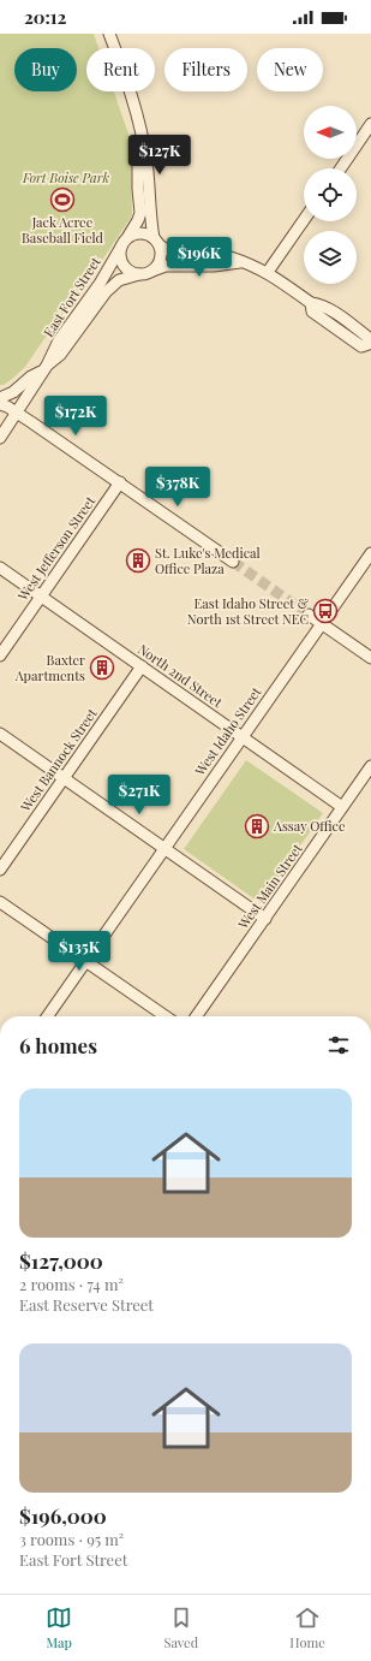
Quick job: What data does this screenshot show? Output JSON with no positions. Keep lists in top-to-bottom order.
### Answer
{
  "streets": {
    "street": [
      "East Fort Street",
      "West Jefferson Street",
      "North 2nd Street",
      "West Idaho Street",
      "West Bannock Street",
      "West Main Street"
    ]
  },
  "crossings": [
    ["West Jefferson Street", "North 2nd Street"],
    ["North 2nd Street", "West Idaho Street"],
    ["North 2nd Street", "West Bannock Street"],
    ["North 2nd Street", "West Main Street"]
  ],
  "parks": ["Fort Boise Park"],
  "places": {
    "sports": ["Jack Acree Baseball Field"],
    "building": ["St. Luke's Medical Office Plaza", "Baxter Apartments", "Assay Office"],
    "bus stop": ["East Idaho Street & North 1st Street NEC"]
  },
  "north": "left",
  "page": {
    "status": "20:12",
    "chip": [
      "Buy",
      "Rent",
      "Filters",
      "New"
    ],
    "price": [
      "$127K",
      "$196K",
      "$172K",
      "$378K",
      "$271K",
      "$135K"
    ],
    "heading": "6 homes",
    "list": [
      {
        "name": "$127,000",
        "note": "2 rooms · 74 m² · East Reserve Street"
      },
      {
        "name": "$196,000",
        "note": "3 rooms · 95 m² · East Fort Street"
      }
    ],
    "tabs": ["Map", "Saved", "Home"]
  }
}
